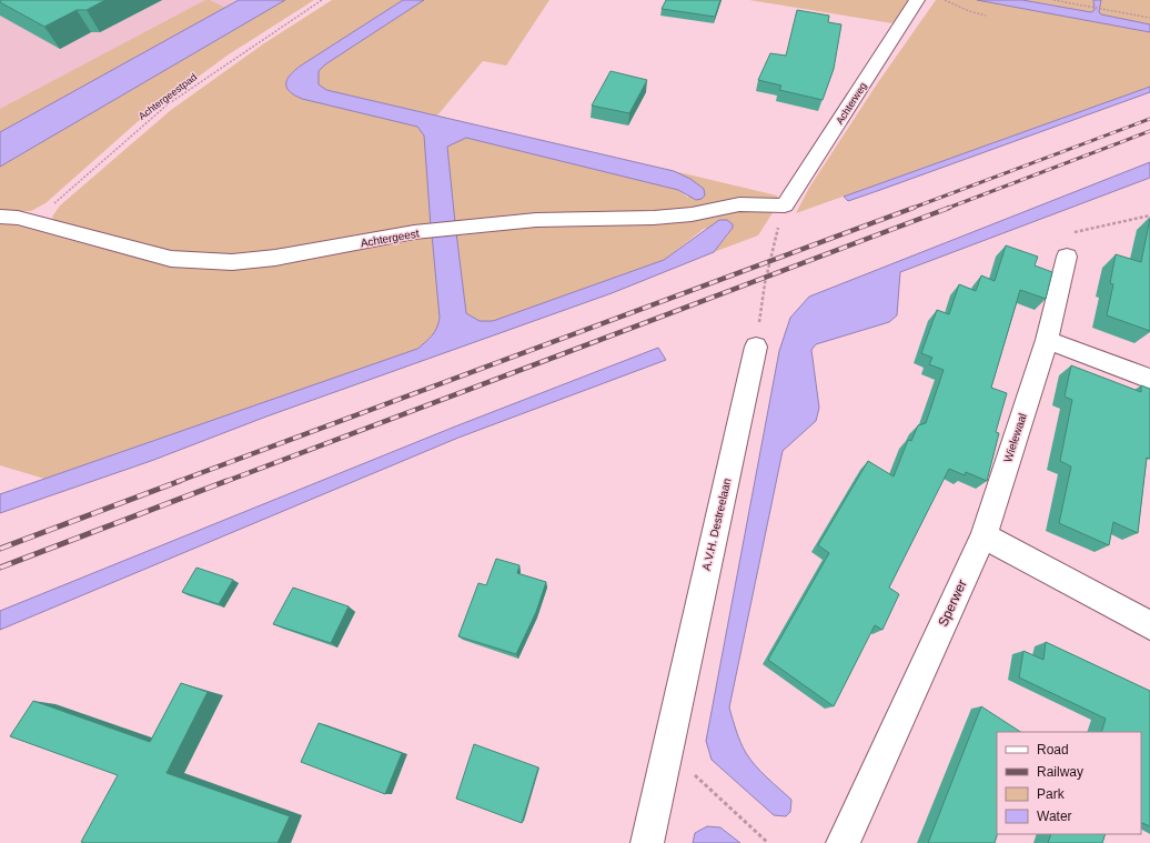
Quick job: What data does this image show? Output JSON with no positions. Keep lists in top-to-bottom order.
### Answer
{
  "streets": {
    "street": [
      "Achterweg",
      "Achtergeest",
      "Wielewaal",
      "A.V.H. Destreelaan",
      "Sperwer"
    ],
    "path": ["Achtergeestpad"]
  },
  "crossings": [
    ["Achtergeestpad", "Achtergeest"],
    ["Achterweg", "Achtergeest"],
    ["Wielewaal", "Sperwer"]
  ],
  "legend": [
    "Road",
    "Railway",
    "Park",
    "Water"
  ]
}
